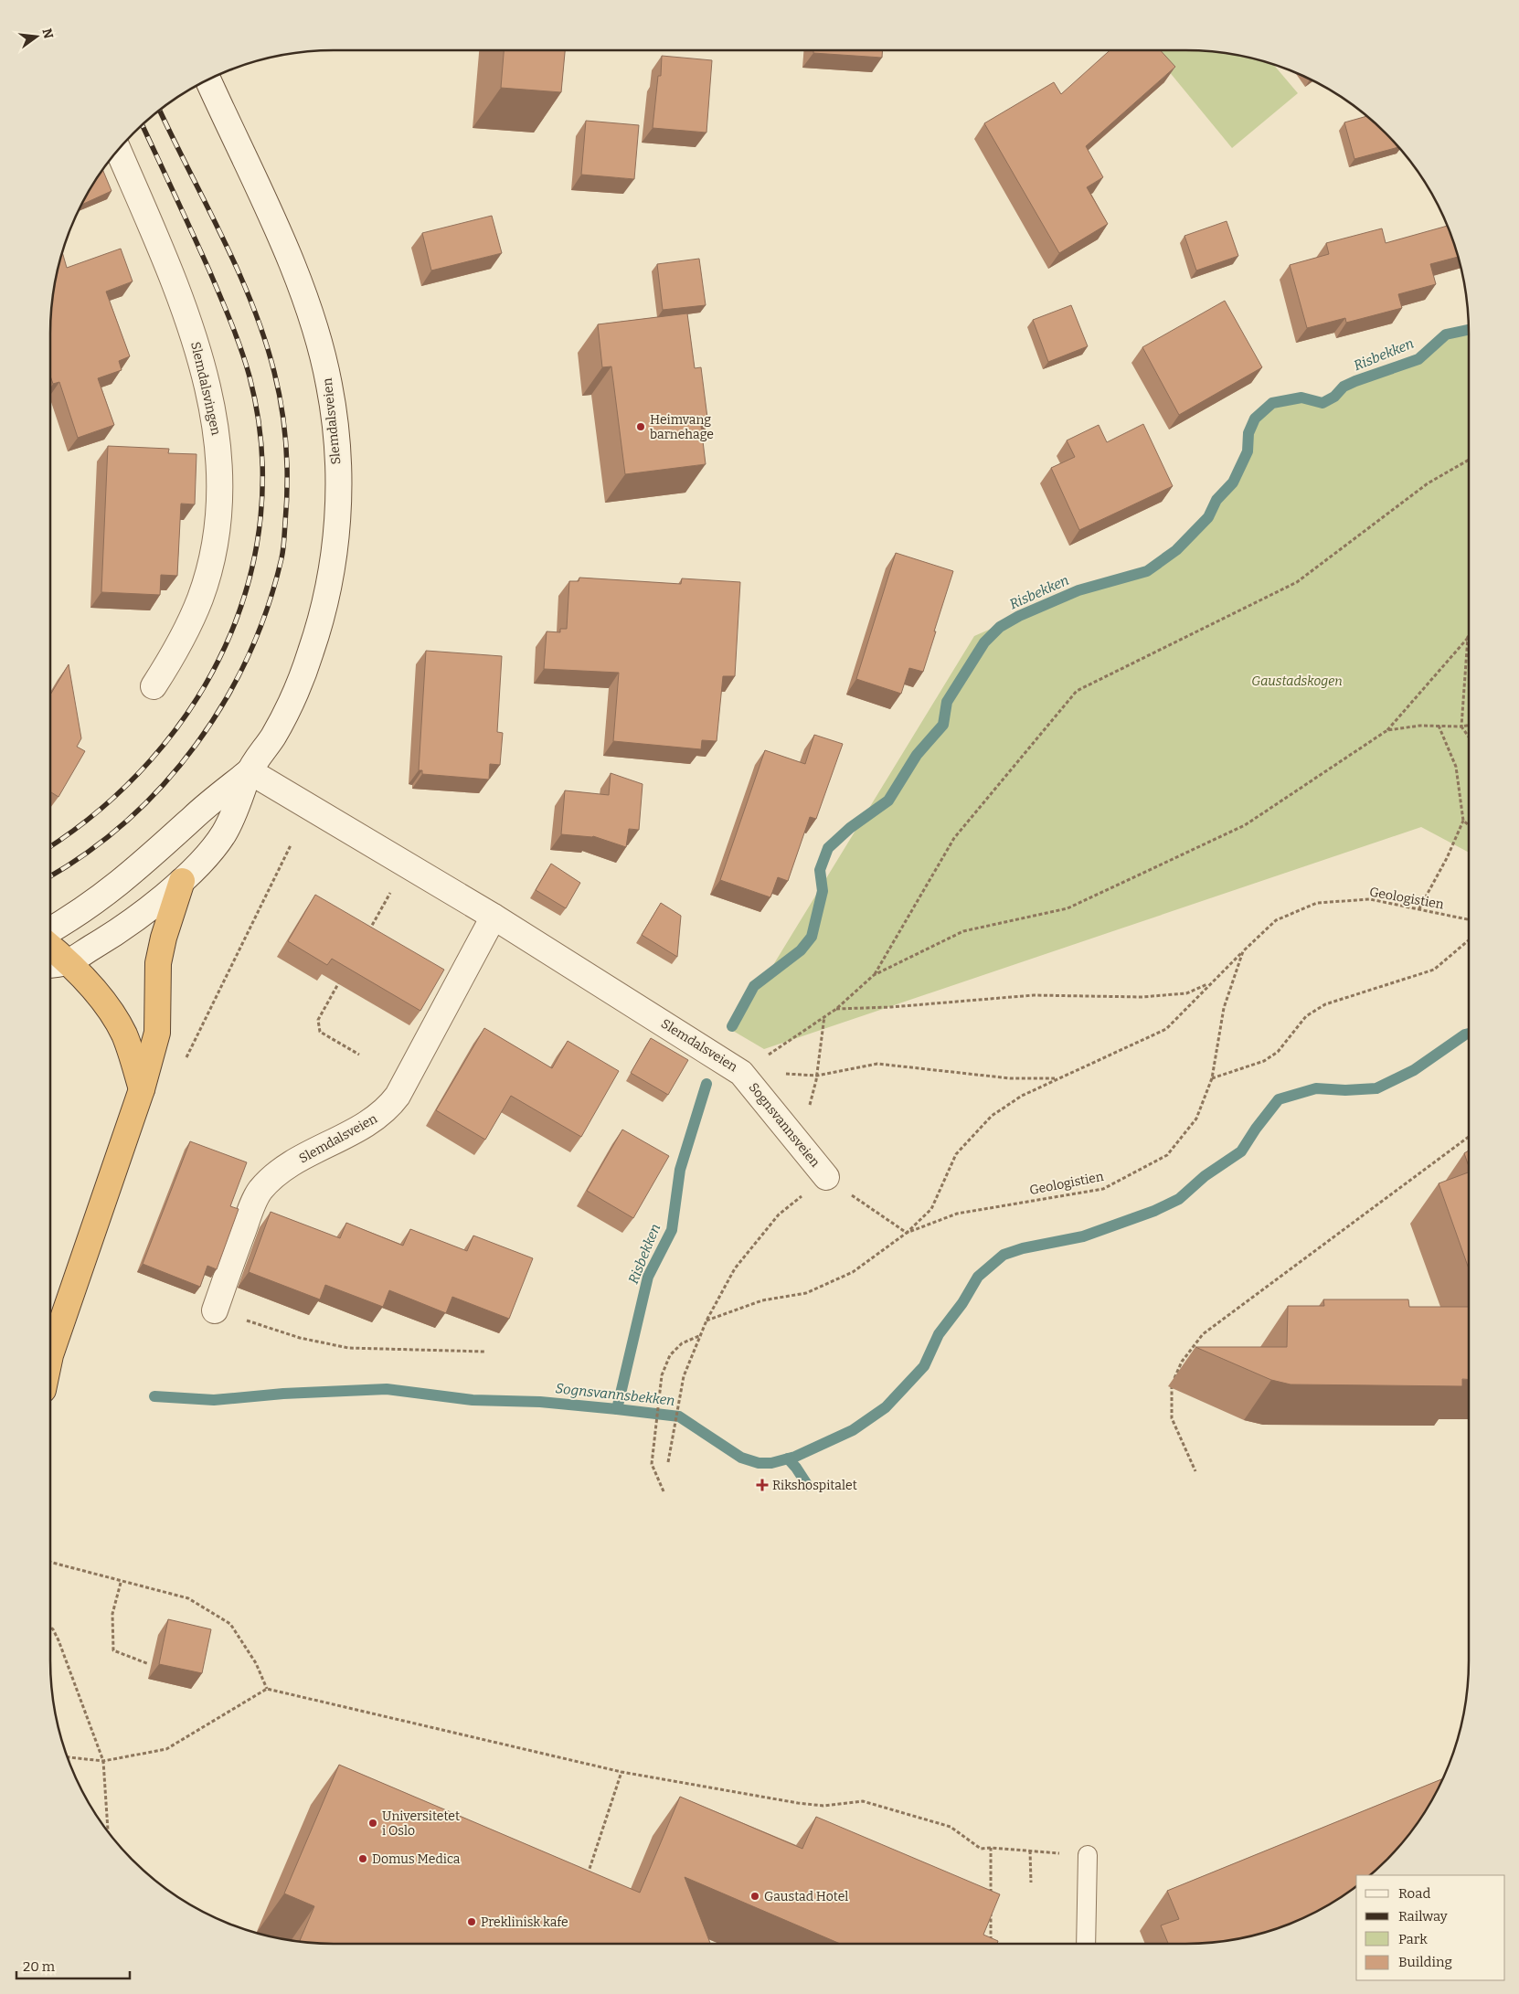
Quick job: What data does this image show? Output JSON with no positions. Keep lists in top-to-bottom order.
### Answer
{
  "streets": {
    "street": ["Slemdalsvingen", "Slemdalsveien", "Sognsvannsveien"],
    "path": ["Geologistien"]
  },
  "crossings": [
    ["Slemdalsveien", "Sognsvannsveien"]
  ],
  "water": ["Risbekken", "Sognsvannsbekken"],
  "parks": ["Gaustadskogen"],
  "places": {
    "other": [
      "Heimvang barnehage",
      "Universitetet i Oslo",
      "Domus Medica",
      "Gaustad Hotel",
      "Preklinisk kafe"
    ],
    "health": ["Rikshospitalet"]
  },
  "legend": [
    "Road",
    "Railway",
    "Park",
    "Building"
  ],
  "scale_bar": "20 m",
  "north": "right"
}
